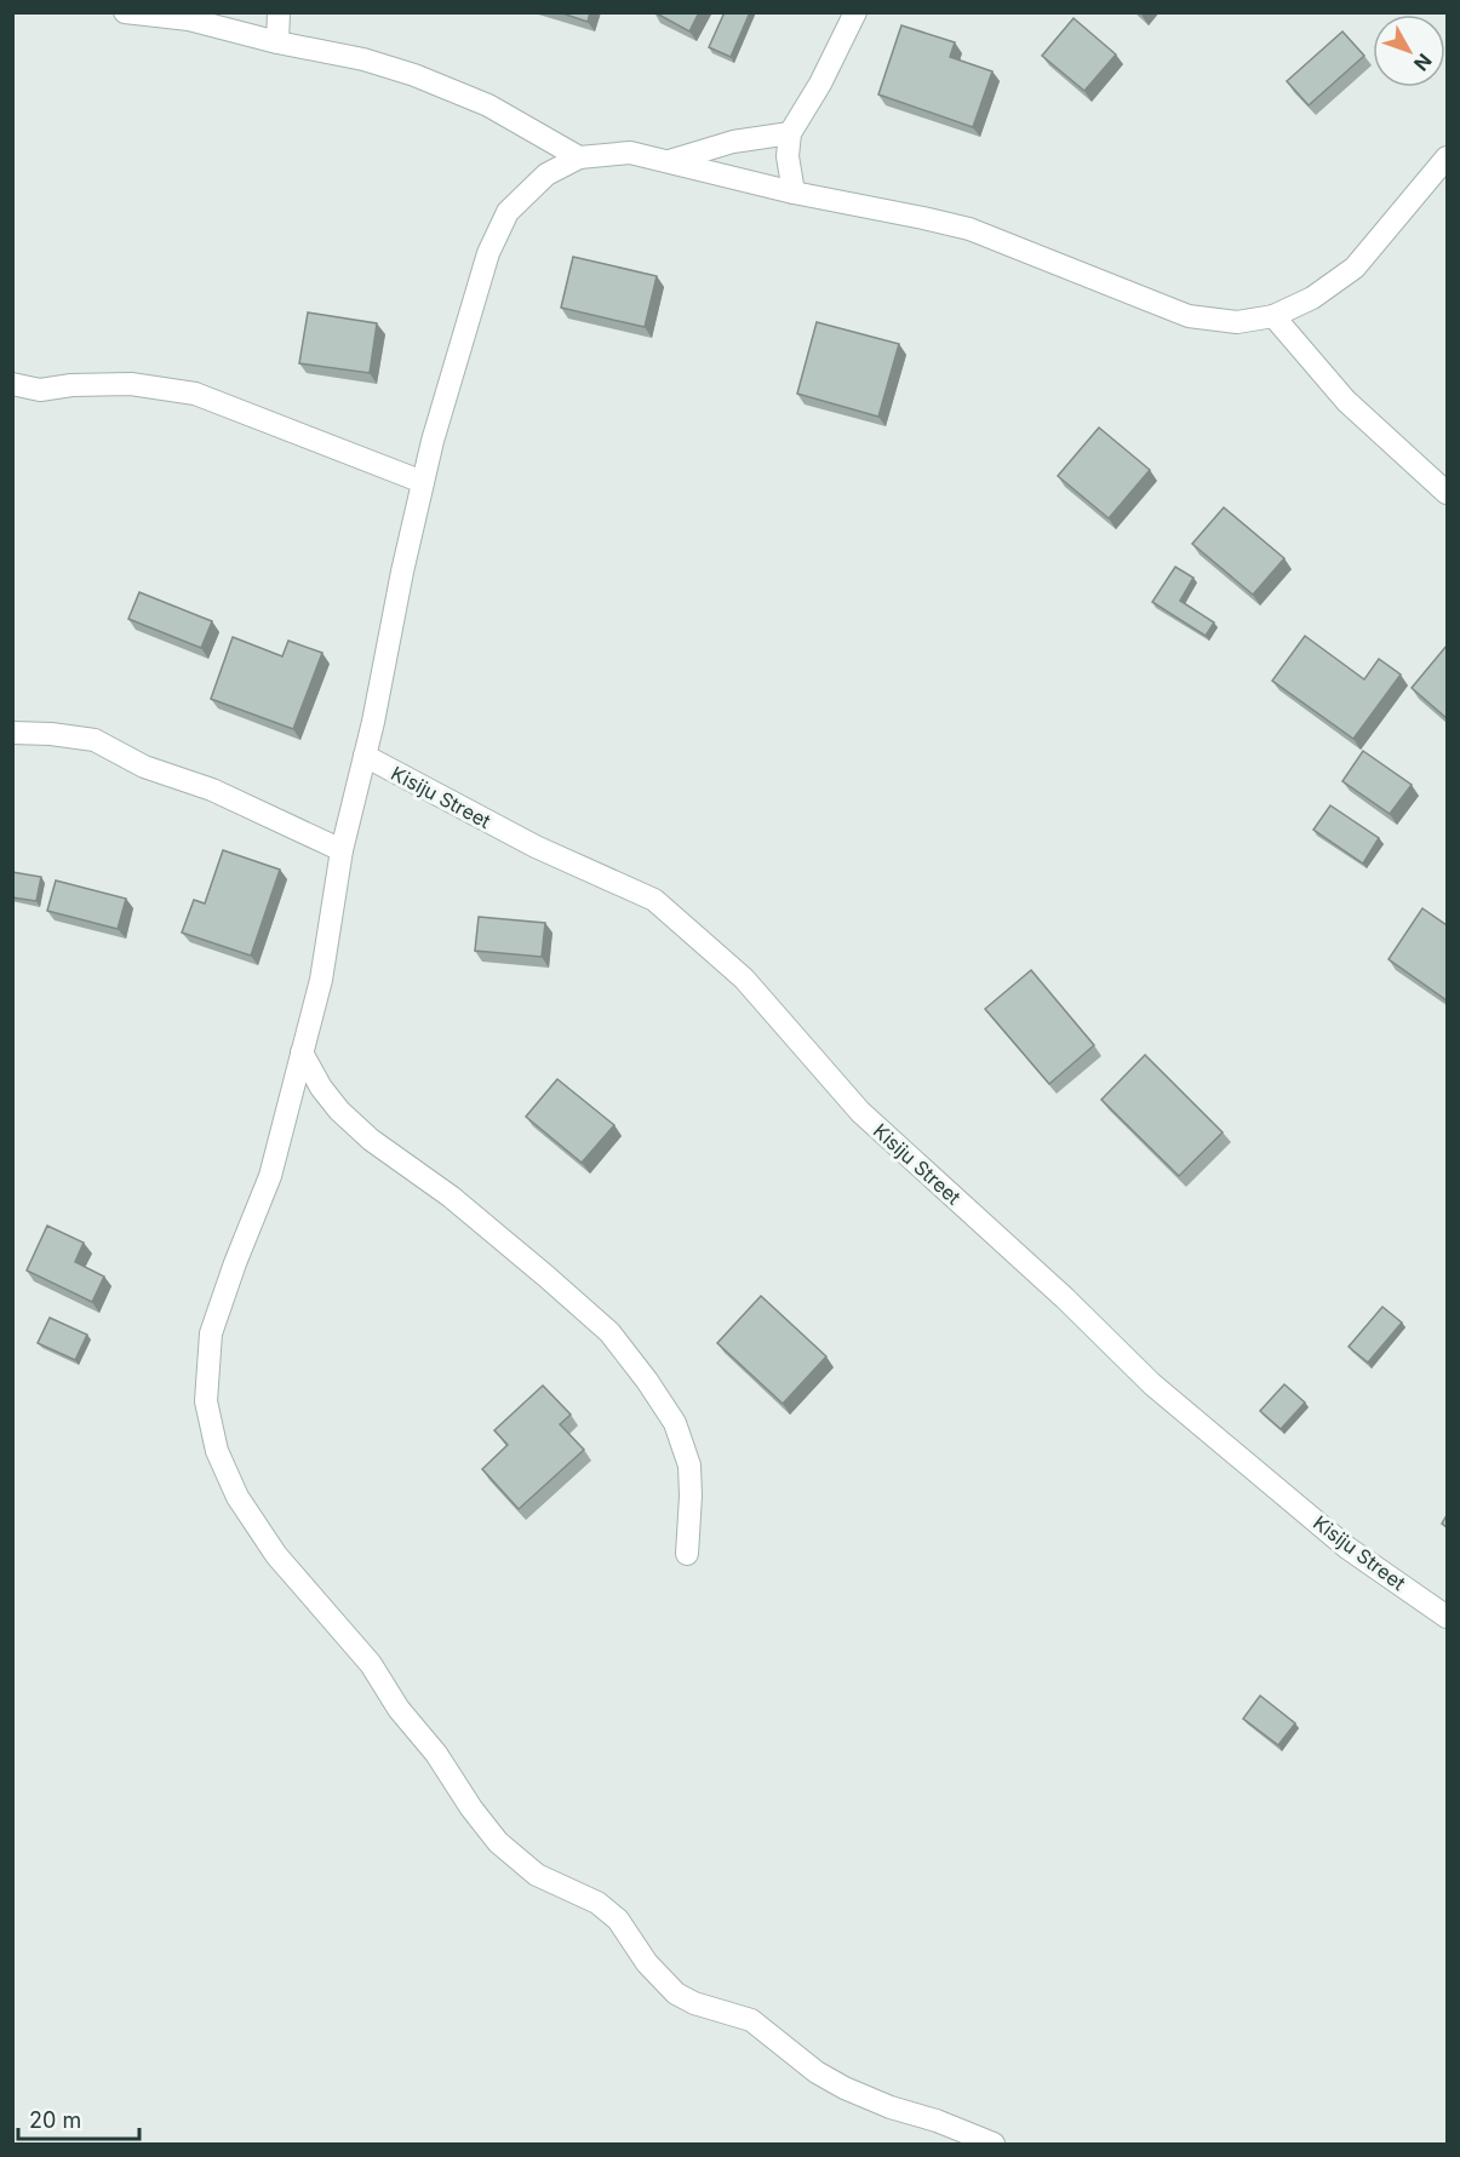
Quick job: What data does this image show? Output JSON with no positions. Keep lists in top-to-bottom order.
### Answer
{
  "streets": {
    "street": ["Kisiju Street"]
  },
  "scale_bar": "20 m",
  "north": "bottom right"
}
